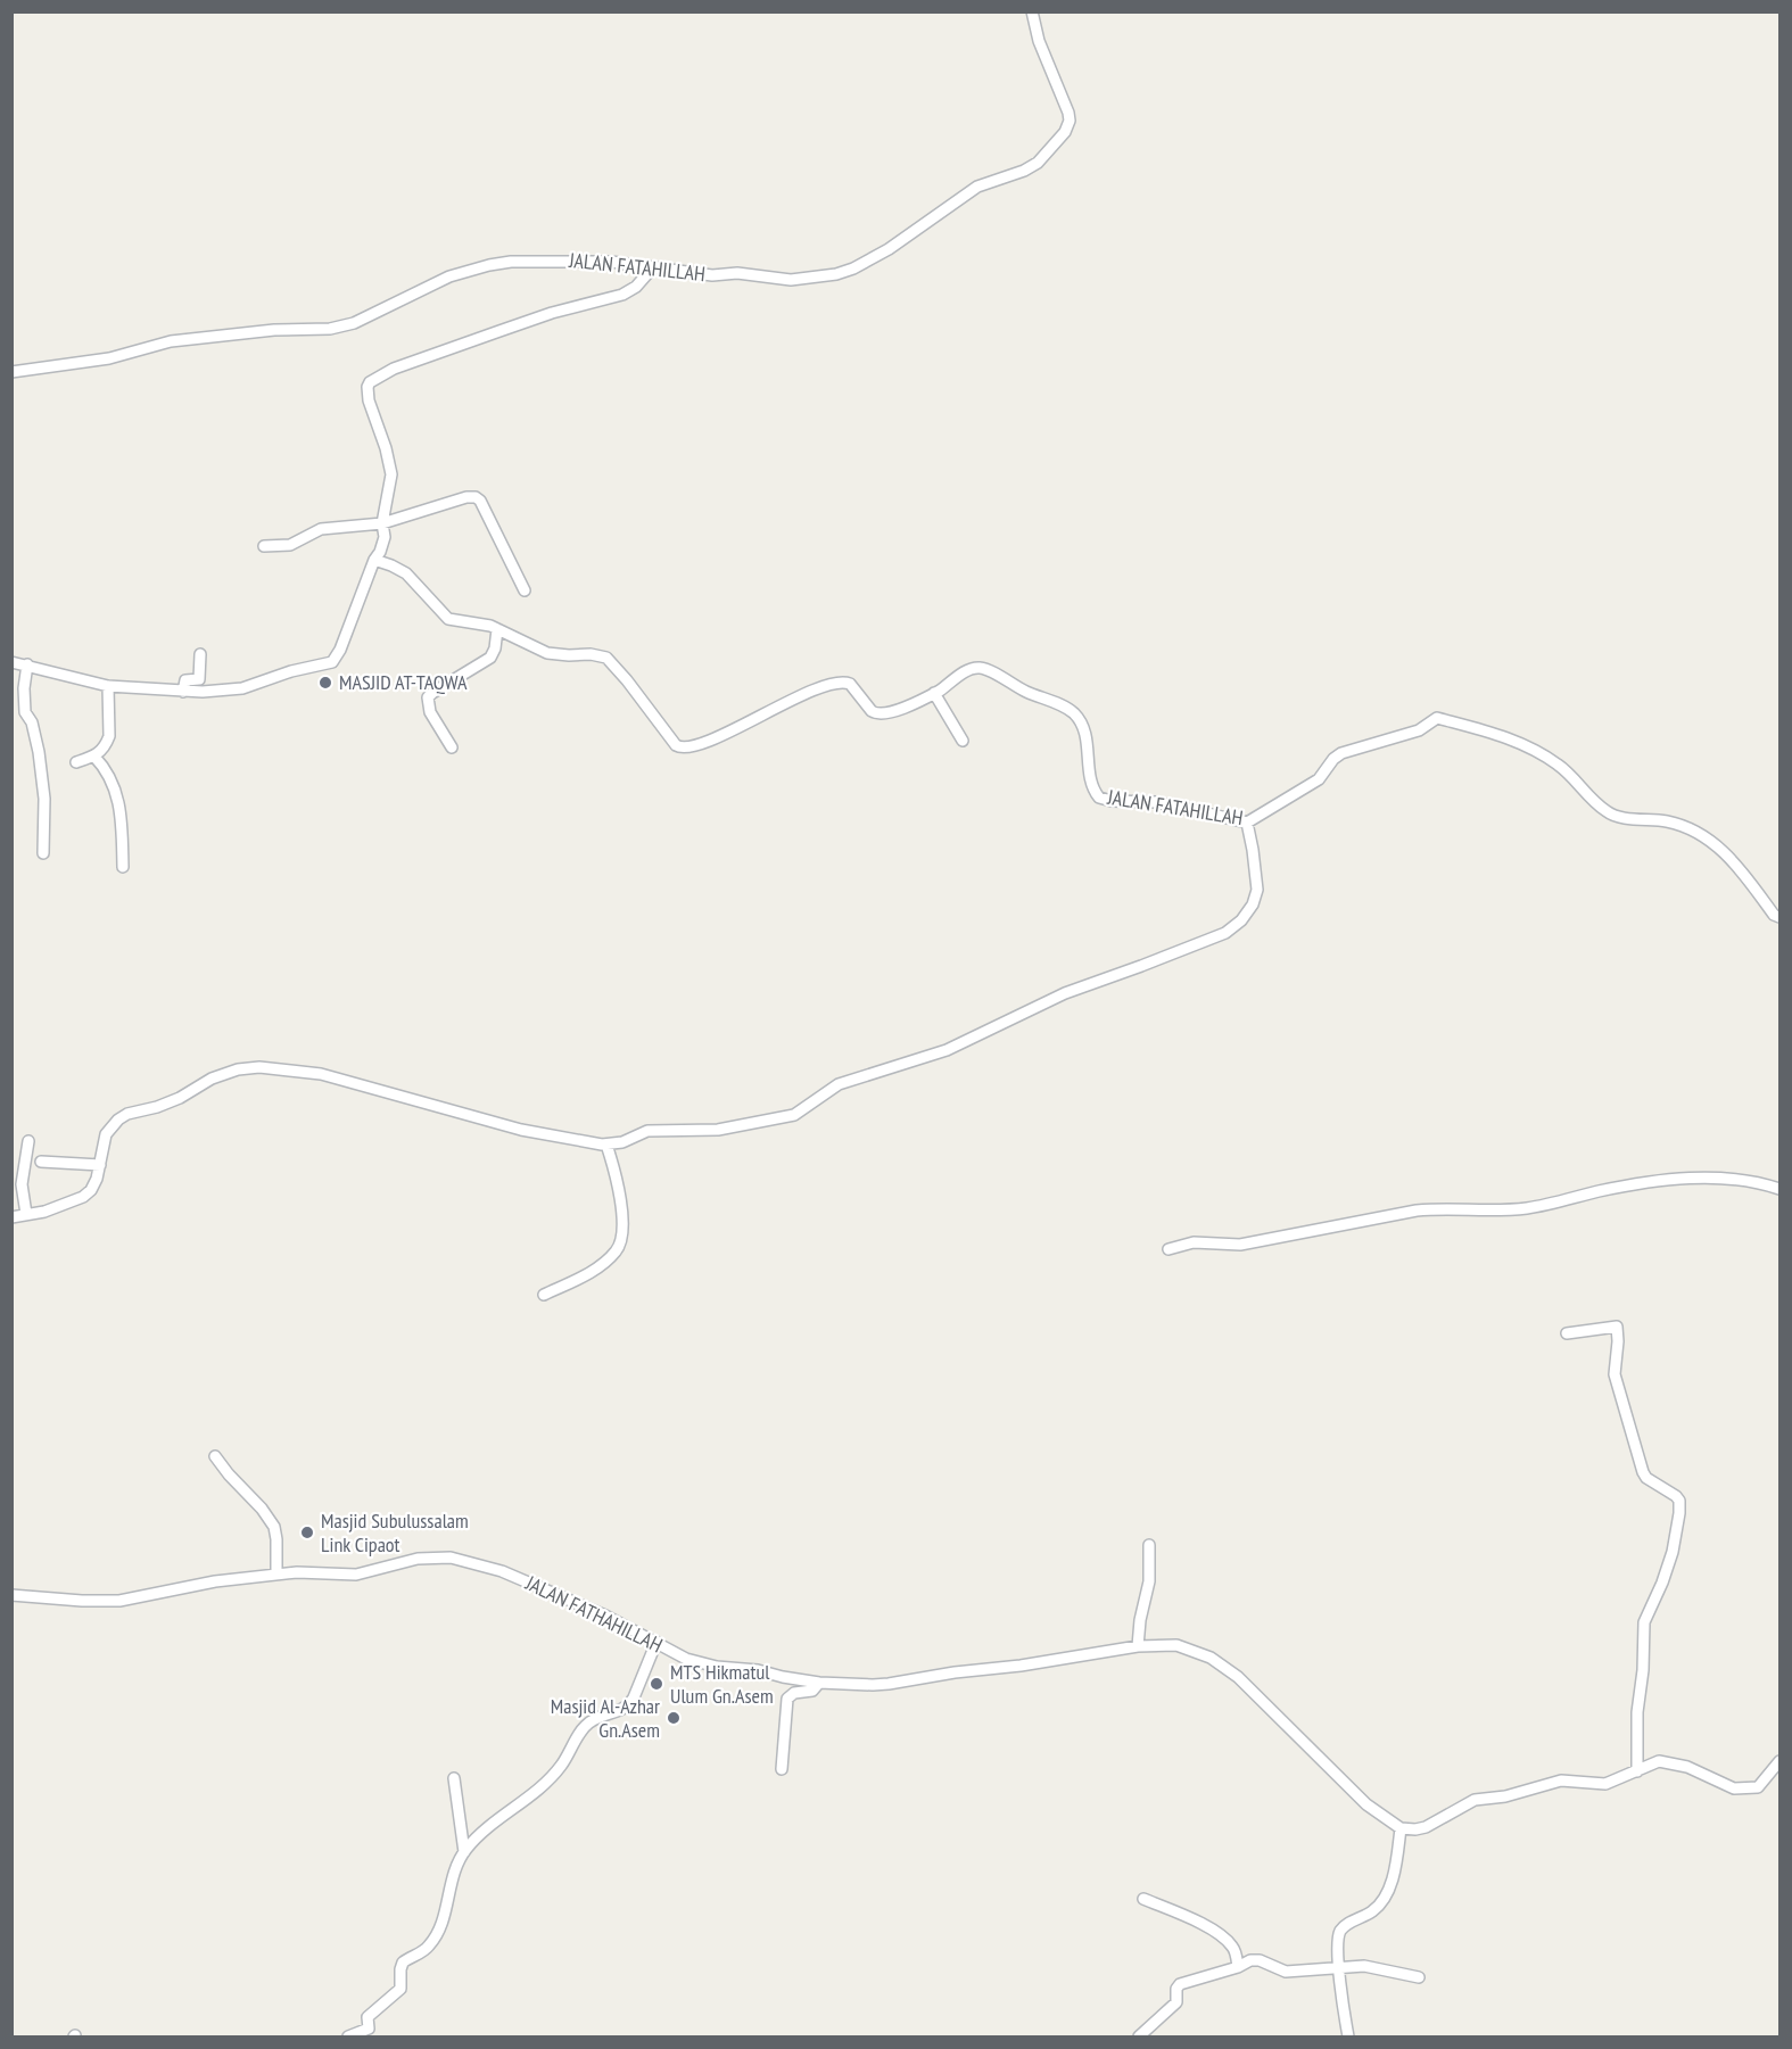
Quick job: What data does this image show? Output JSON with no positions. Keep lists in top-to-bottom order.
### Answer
{
  "streets": {
    "street": ["JALAN FATAHILLAH", "JALAN FATHAHILLAH"]
  },
  "places": [
    "MASJID AT-TAQWA",
    "Masjid Subulussalam Link Cipaot",
    "MTS Hikmatul Ulum Gn.Asem",
    "Masjid Al-Azhar Gn.Asem"
  ]
}
